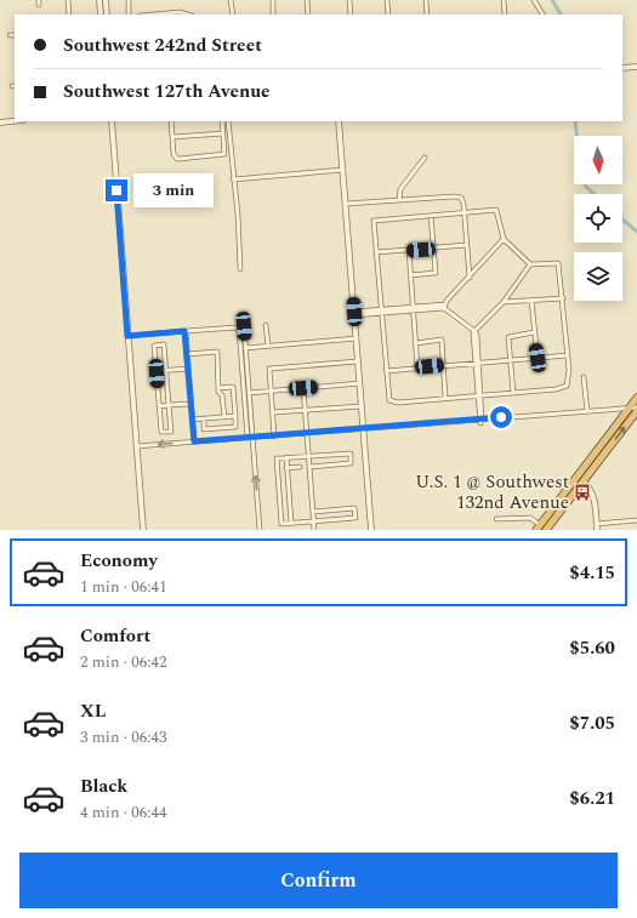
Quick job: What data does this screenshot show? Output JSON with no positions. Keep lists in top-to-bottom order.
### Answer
{
  "places": {
    "bus stop": ["U.S. 1 @ Southwest 132nd Avenue"]
  },
  "north": "bottom",
  "page": {
    "banner": ["Southwest 242nd Street", "Southwest 127th Avenue"],
    "bubble": "3 min",
    "list": [
      {
        "name": "Economy",
        "note": "1 min · 06:41",
        "value": "$4.15"
      },
      {
        "name": "Comfort",
        "note": "2 min · 06:42",
        "value": "$5.60"
      },
      {
        "name": "XL",
        "note": "3 min · 06:43",
        "value": "$7.05"
      },
      {
        "name": "Black",
        "note": "4 min · 06:44",
        "value": "$6.21"
      }
    ],
    "buttons": "Confirm"
  }
}
